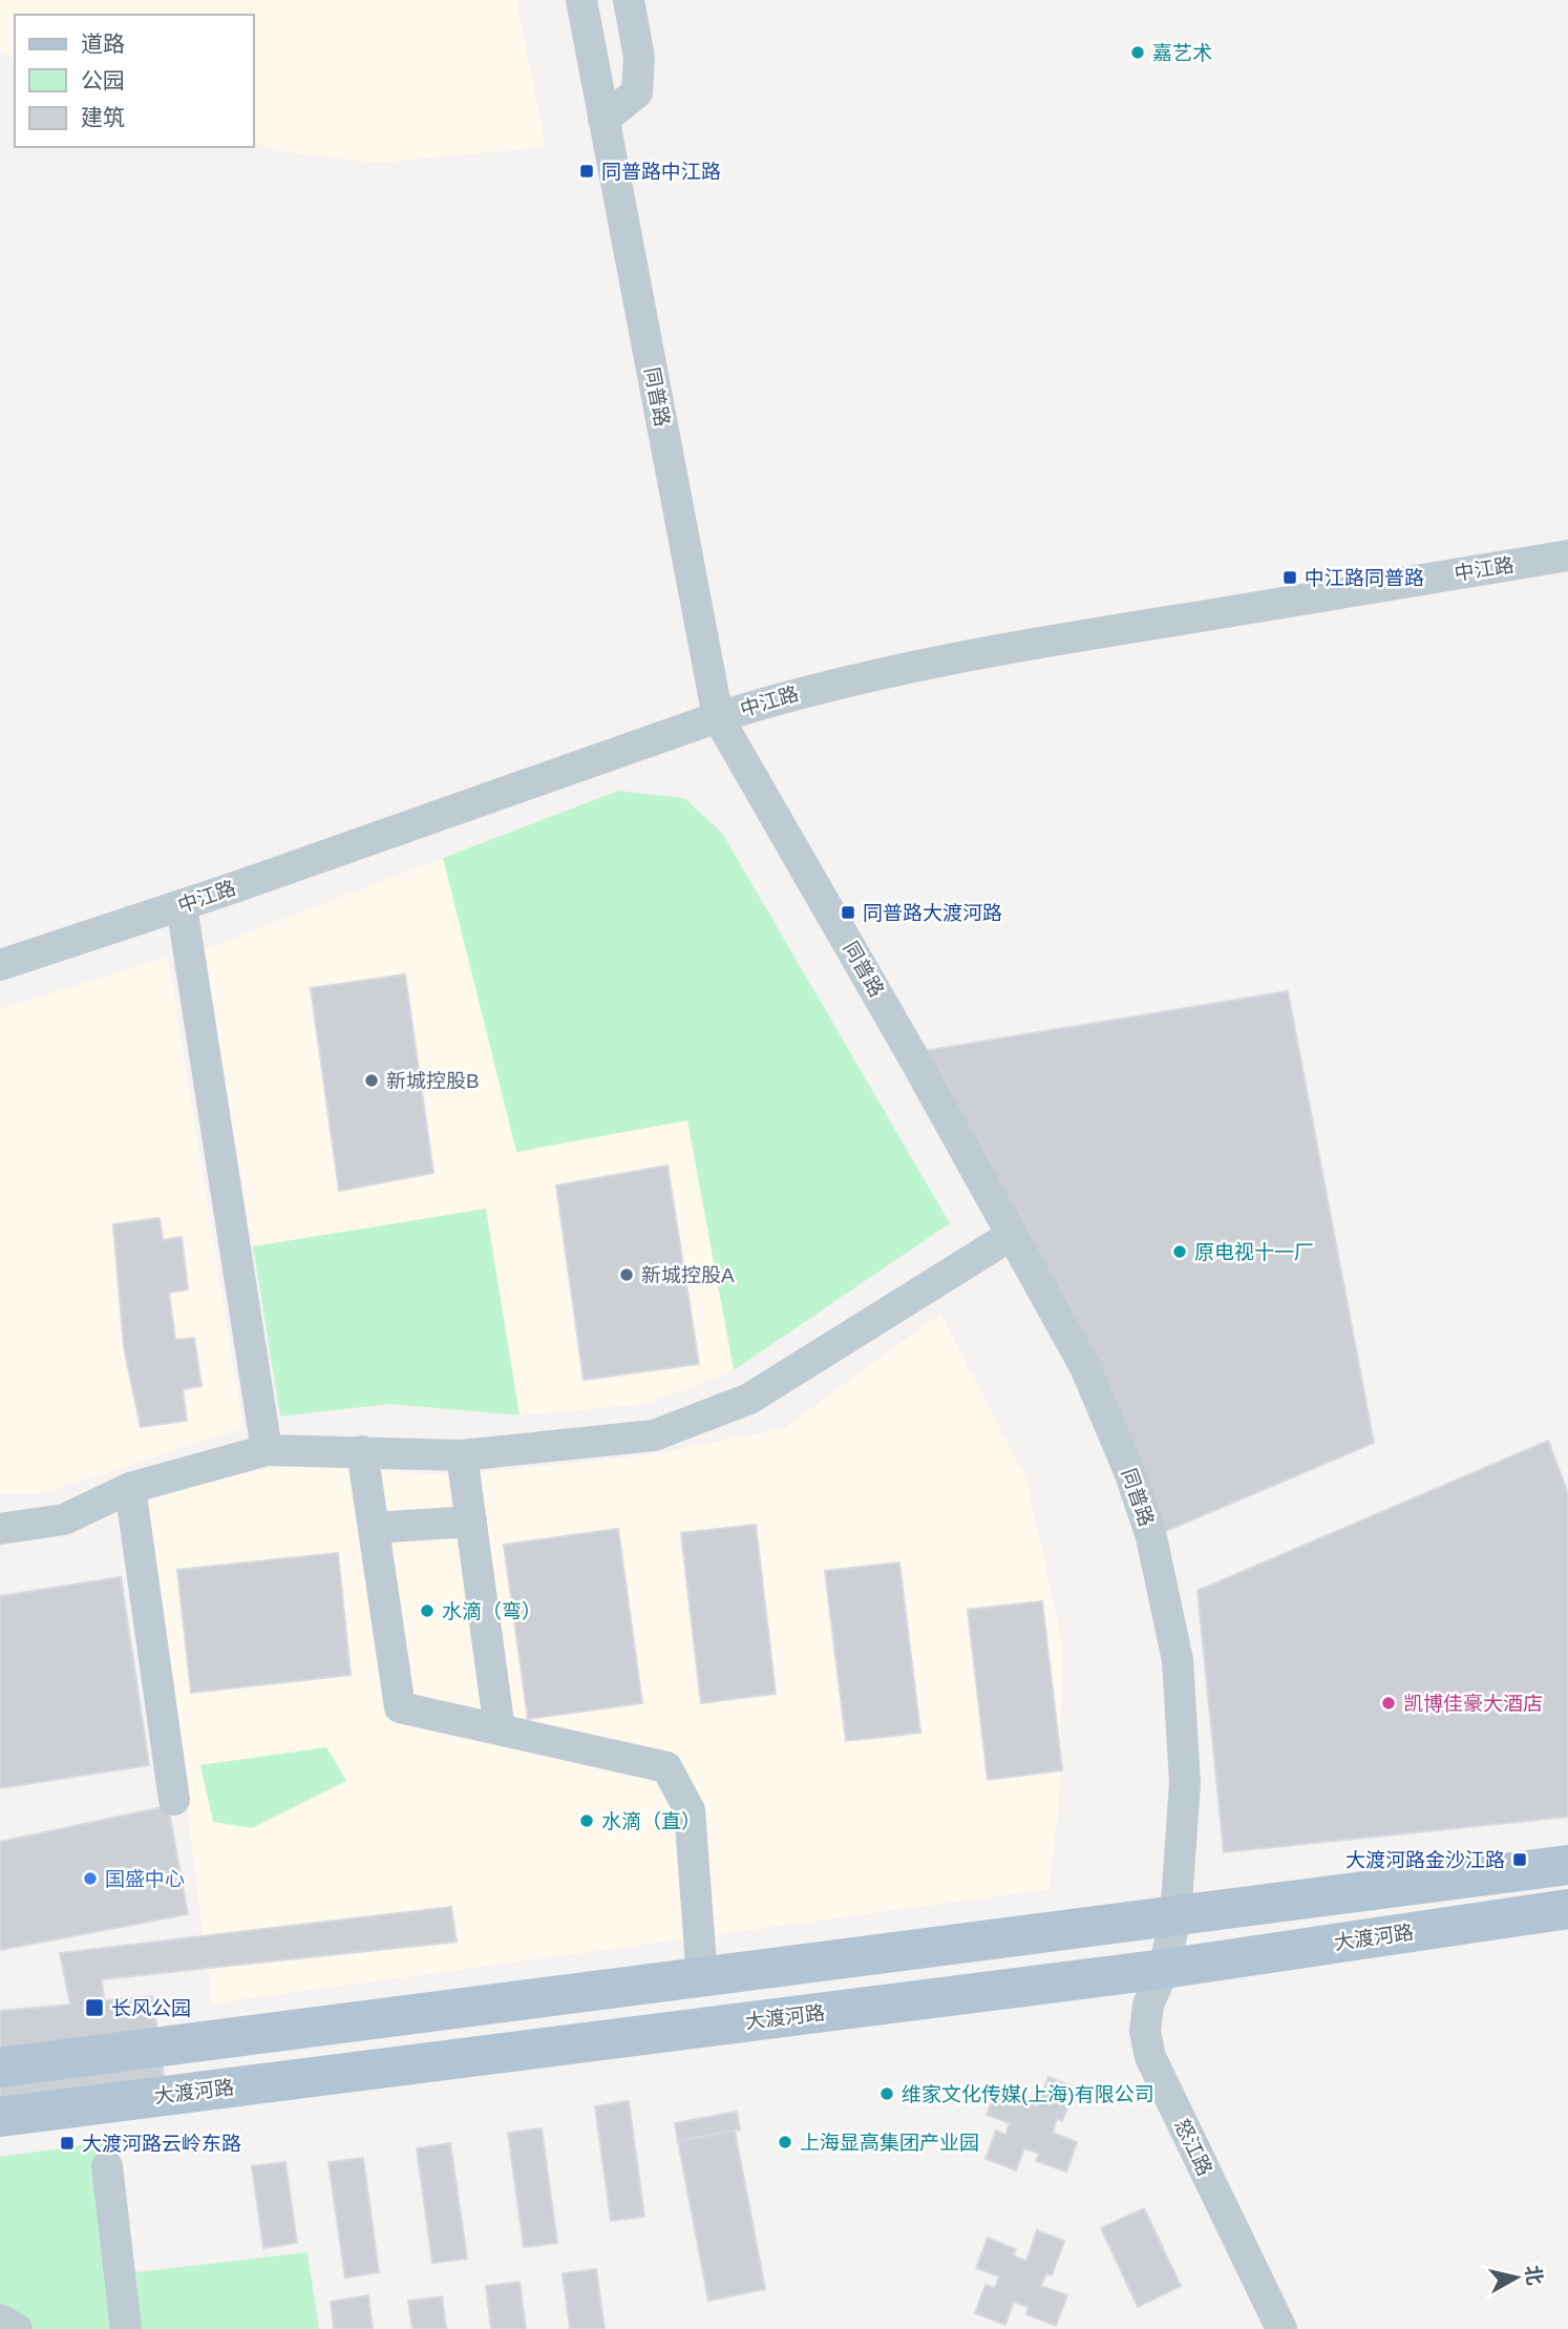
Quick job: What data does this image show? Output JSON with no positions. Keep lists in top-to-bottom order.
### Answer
{
  "streets": {
    "main road": ["大渡河路"],
    "street": ["同普路", "中江路", "怒江路"]
  },
  "crossings": [
    ["同普路", "中江路"],
    ["同普路", "怒江路"],
    ["大渡河路", "怒江路"]
  ],
  "places": {
    "other": [
      "嘉艺术",
      "新城控股B",
      "原电视十一厂",
      "新城控股A",
      "水滴（弯）",
      "凯博佳豪大酒店",
      "水滴（直）",
      "国盛中心",
      "维家文化传媒(上海)有限公司",
      "上海显高集团产业园"
    ],
    "transit": [
      "同普路中江路",
      "中江路同普路",
      "同普路大渡河路",
      "大渡河路金沙江路",
      "长风公园",
      "大渡河路云岭东路"
    ]
  },
  "legend": ["道路", "公园", "建筑"],
  "north": "right"
}
